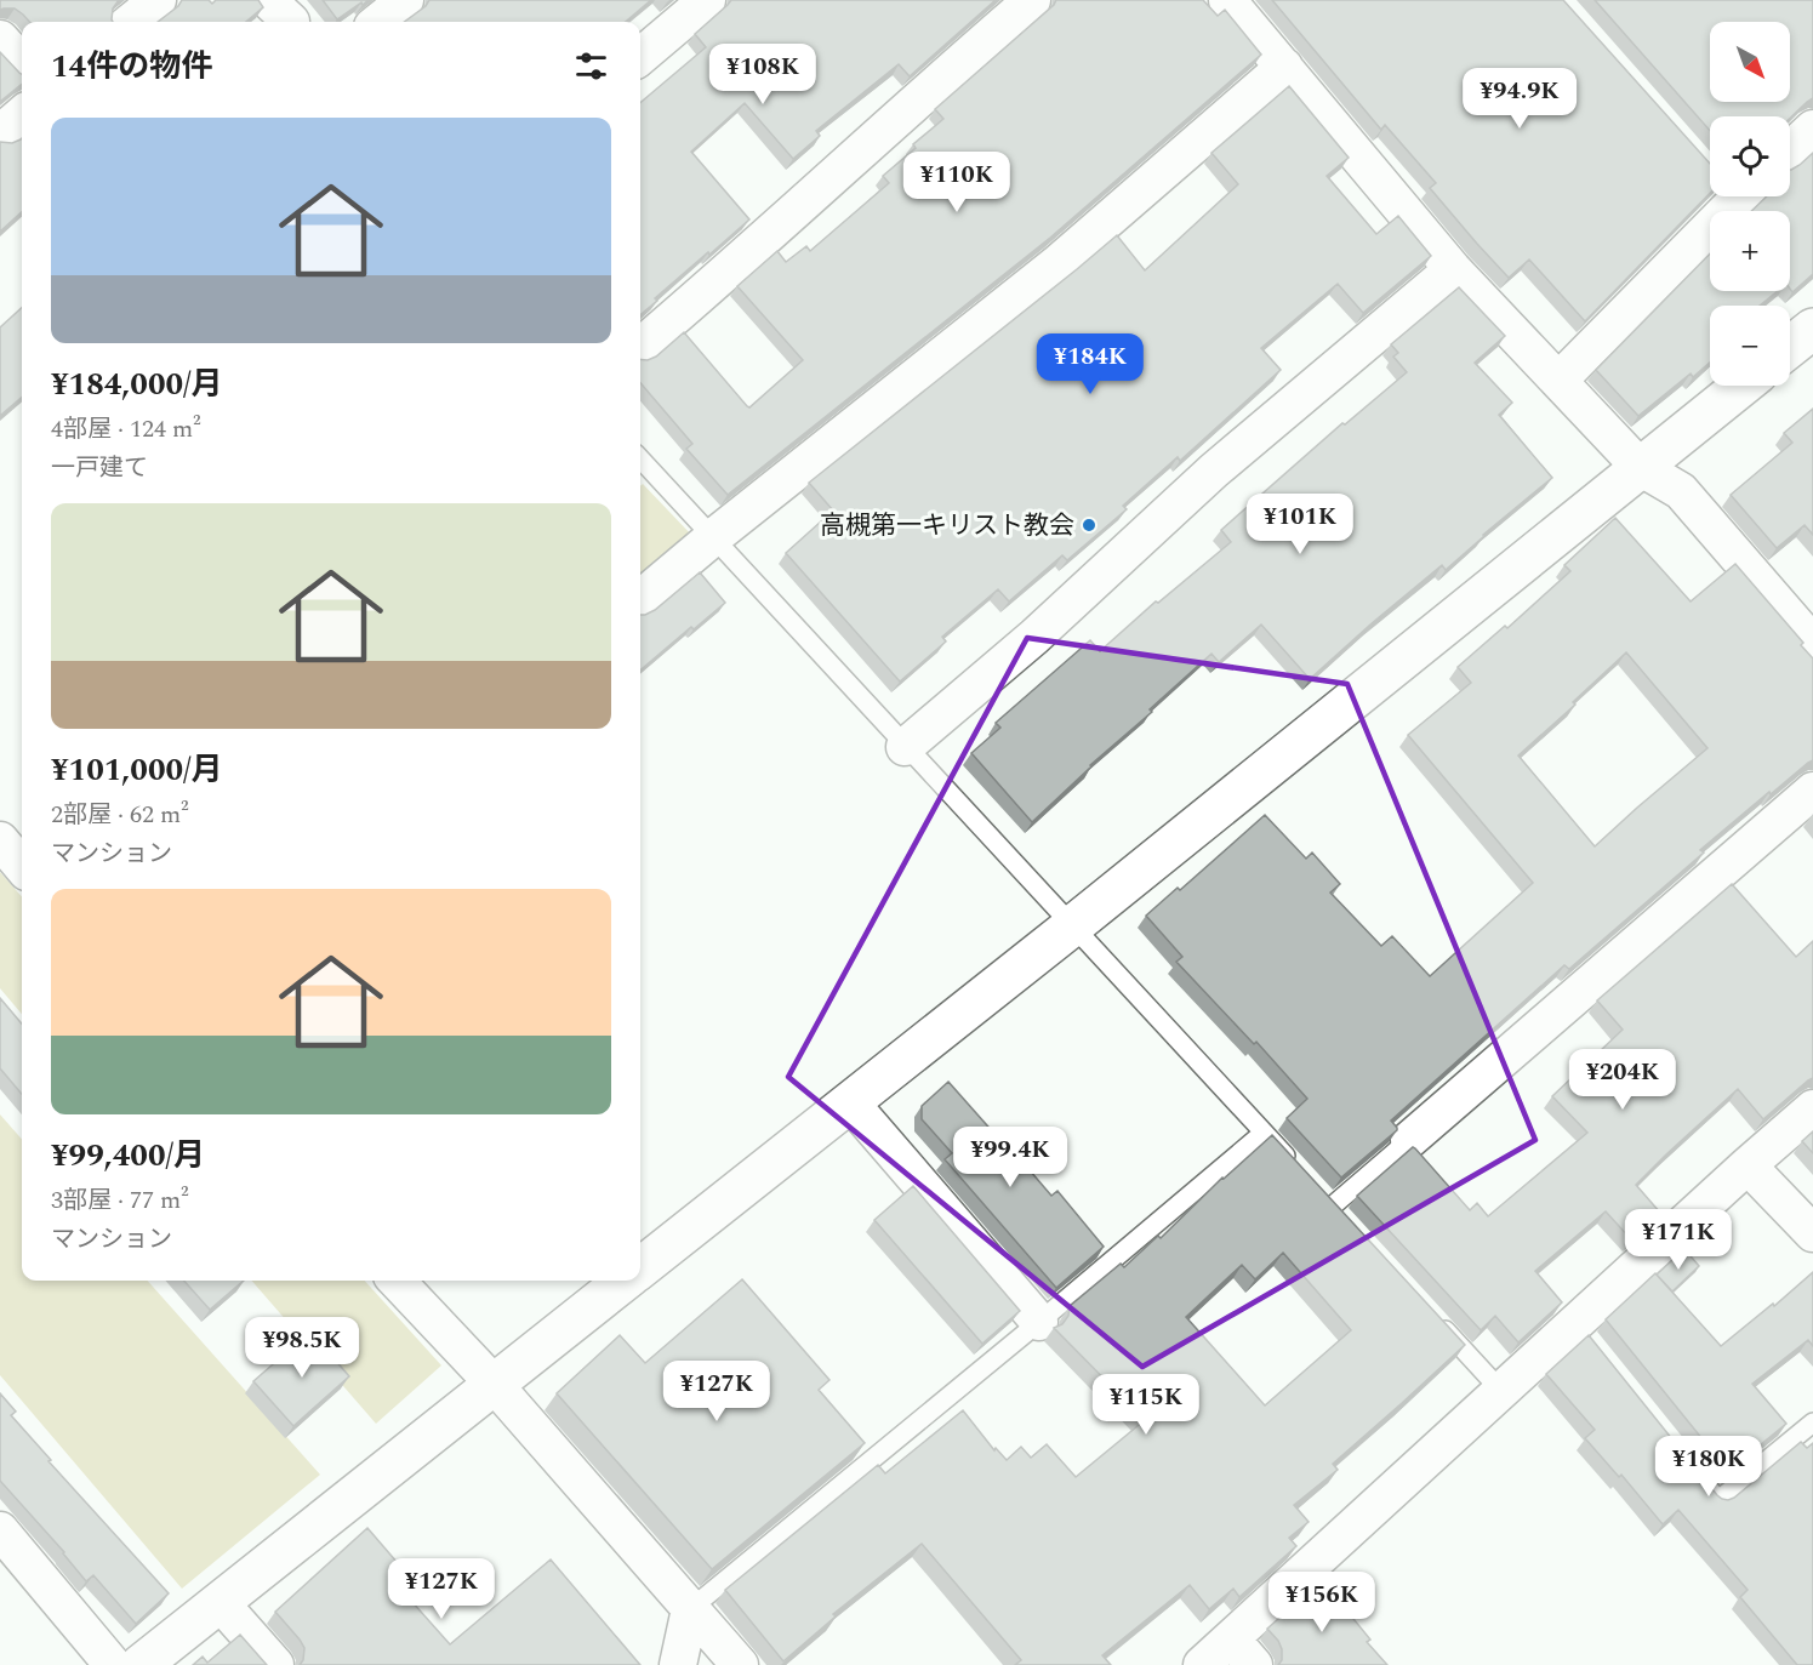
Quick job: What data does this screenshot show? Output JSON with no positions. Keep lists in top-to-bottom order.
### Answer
{
  "places": ["高槻第一キリスト教会"],
  "north": "bottom right",
  "page": {
    "map_buttons": ["+", "−"],
    "heading": "14件の物件",
    "price": [
      "¥108K",
      "¥94.9K",
      "¥110K",
      "¥184K",
      "¥101K",
      "¥204K",
      "¥99.4K",
      "¥171K",
      "¥98.5K",
      "¥127K",
      "¥115K",
      "¥180K",
      "¥127K",
      "¥156K"
    ],
    "list": [
      {
        "name": "¥184,000/月",
        "note": "4部屋 · 124 m² · 一戸建て"
      },
      {
        "name": "¥101,000/月",
        "note": "2部屋 · 62 m² · マンション"
      },
      {
        "name": "¥99,400/月",
        "note": "3部屋 · 77 m² · マンション"
      }
    ]
  }
}
